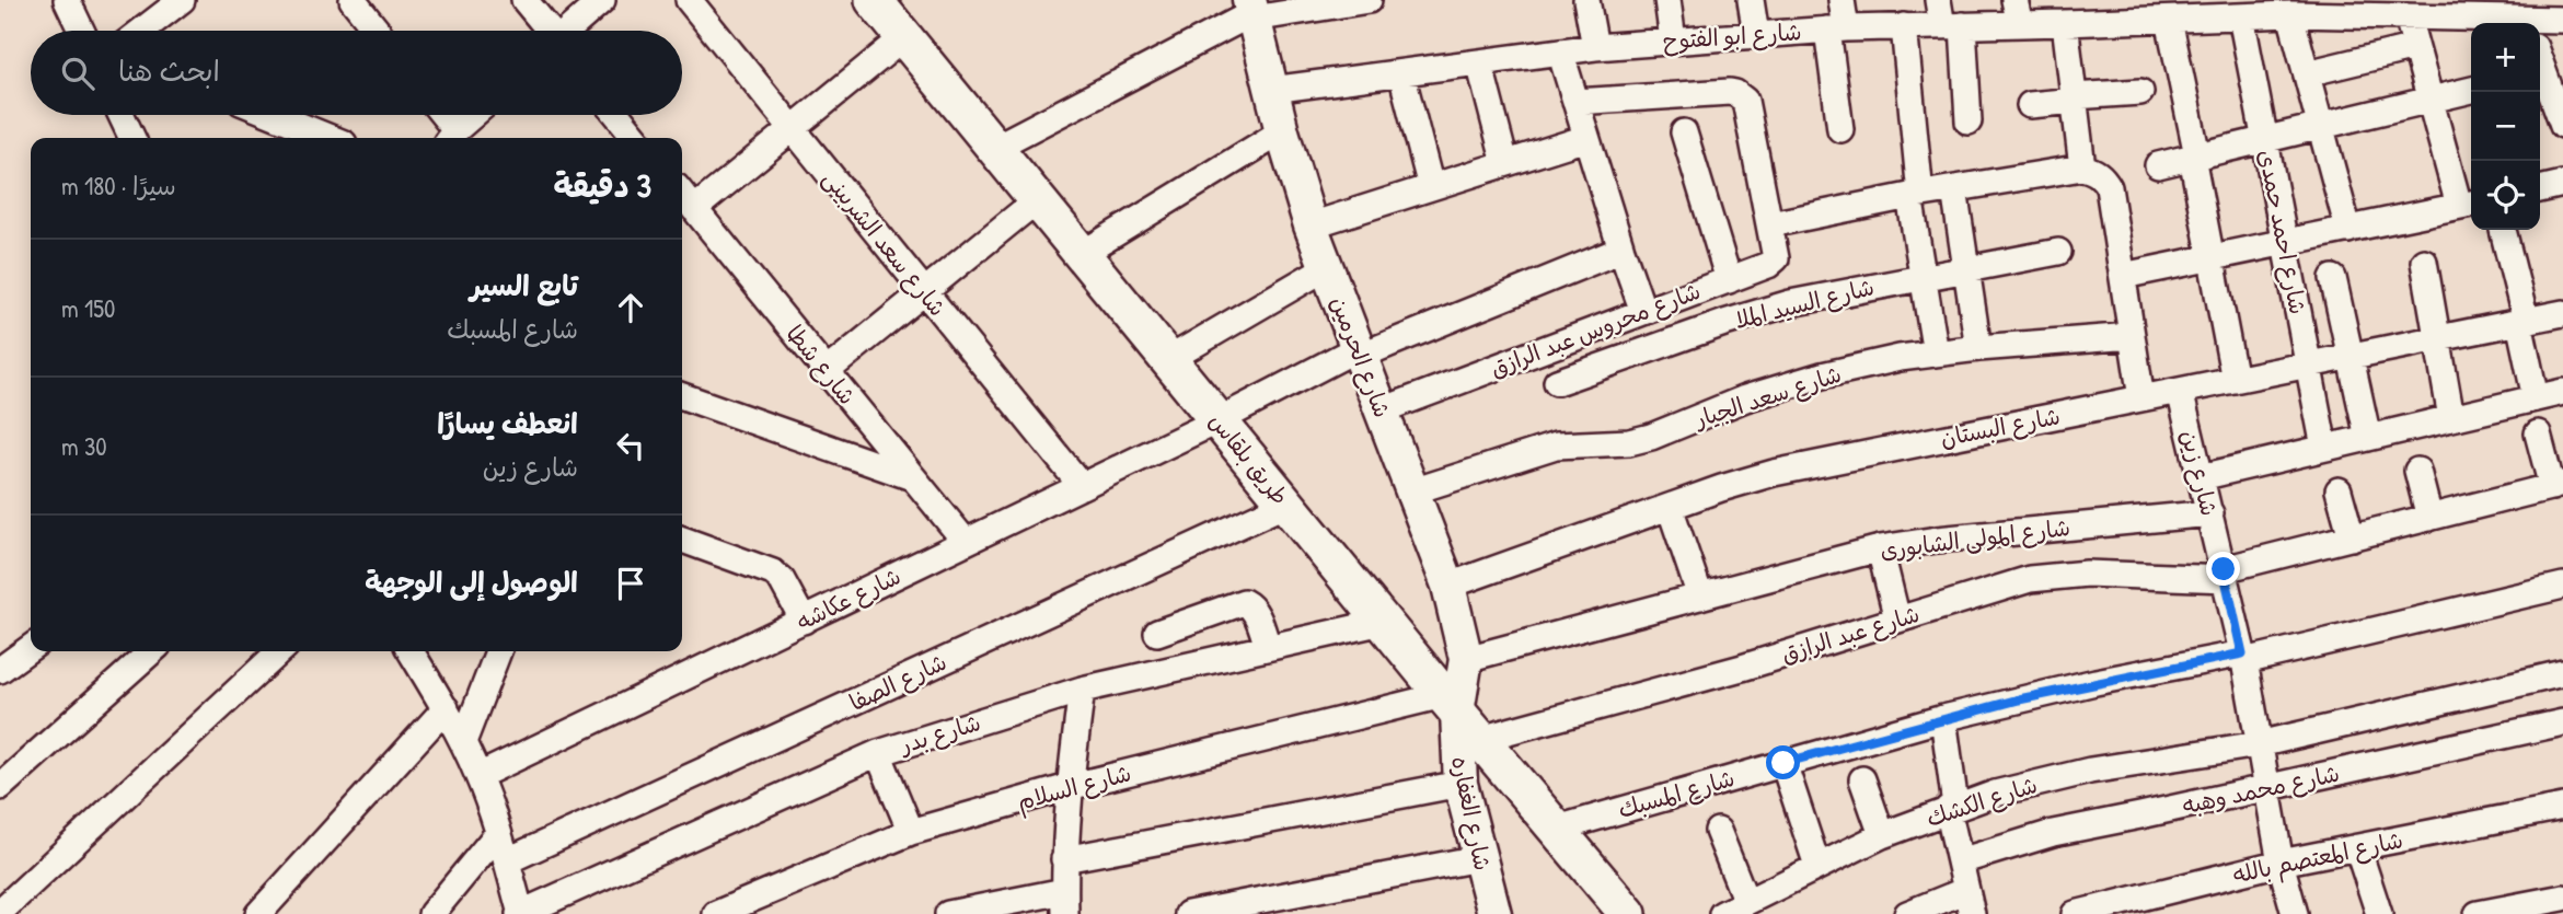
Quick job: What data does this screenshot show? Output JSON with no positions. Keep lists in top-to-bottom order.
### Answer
{
  "streets": {
    "main road": ["طريق بلقاس"],
    "street": [
      "شارع ابو الفتوح",
      "شارع احمد حمدى",
      "شارع سعد الشربينى",
      "شارع السيد الملا",
      "شارع محروس عبد الرازق",
      "شارع الحرمين",
      "شارع شطا",
      "شارع سعد الجيار",
      "شارع البستان",
      "شارع زين",
      "شارع المولى الشابورى",
      "شارع عكاشه",
      "شارع عبد الرازق",
      "شارع الصفا",
      "شارع بدر",
      "شارع السلام",
      "شارع محمد وهبه",
      "شارع المسبك",
      "شارع الكشك",
      "شارع الغفاره",
      "شارع المعتصم بالله"
    ]
  },
  "crossings": [
    ["شارع ابو الفتوح", "شارع احمد حمدى"],
    ["شارع ابو الفتوح", "شارع الحرمين"],
    ["شارع احمد حمدى", "شارع البستان"],
    ["شارع سعد الشربينى", "شارع عكاشه"],
    ["شارع محروس عبد الرازق", "شارع الحرمين"],
    ["شارع الحرمين", "شارع سعد الجيار"],
    ["شارع الحرمين", "شارع البستان"],
    ["شارع الحرمين", "طريق بلقاس"],
    ["شارع الحرمين", "شارع المولى الشابورى"],
    ["شارع الحرمين", "شارع عكاشه"],
    ["شارع الحرمين", "شارع عبد الرازق"],
    ["شارع الحرمين", "شارع السلام"],
    ["شارع الحرمين", "شارع الغفاره"],
    ["شارع شطا", "شارع عكاشه"],
    ["شارع البستان", "شارع زين"],
    ["طريق بلقاس", "شارع عكاشه"],
    ["طريق بلقاس", "شارع عبد الرازق"],
    ["طريق بلقاس", "شارع الصفا"],
    ["طريق بلقاس", "شارع بدر"],
    ["طريق بلقاس", "شارع السلام"],
    ["طريق بلقاس", "شارع المسبك"],
    ["طريق بلقاس", "شارع الغفاره"],
    ["شارع زين", "شارع المولى الشابورى"],
    ["شارع زين", "شارع عبد الرازق"],
    ["شارع زين", "شارع محمد وهبه"],
    ["شارع زين", "شارع المسبك"],
    ["شارع زين", "شارع الكشك"],
    ["شارع زين", "شارع المعتصم بالله"],
    ["شارع عبد الرازق", "شارع السلام"],
    ["شارع عبد الرازق", "شارع الغفاره"],
    ["شارع السلام", "شارع الغفاره"]
  ],
  "page": {
    "map_buttons": ["+", "−"],
    "search": "ابحث هنا",
    "heading": ["3 دقيقة", "سيرًا · 180 m"],
    "list": [
      ["تابع السير", "شارع المسبك", "150 m"],
      ["انعطف يسارًا", "شارع زين", "30 m"],
      "الوصول إلى الوجهة"
    ]
  }
}
